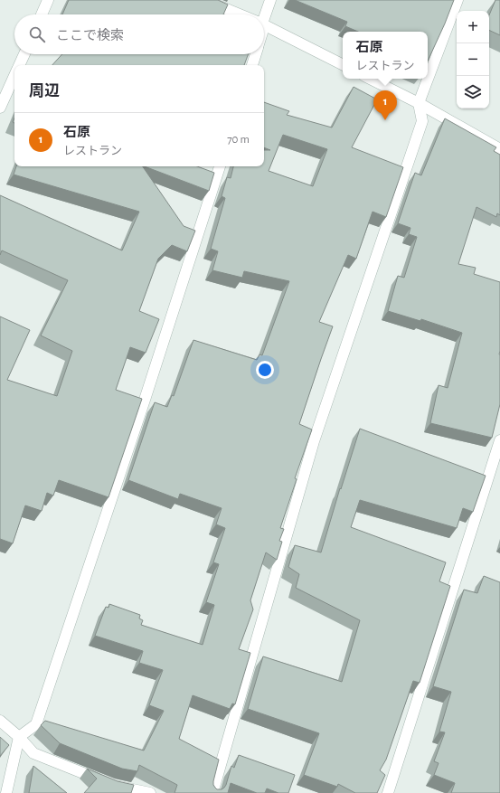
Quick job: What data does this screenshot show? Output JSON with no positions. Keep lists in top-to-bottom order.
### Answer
{
  "page": {
    "map_buttons": ["+", "−"],
    "search": "ここで検索",
    "popup": ["石原", "レストラン"],
    "heading": "周辺",
    "pins": "1",
    "list": [
      {
        "mark": "1",
        "name": "石原",
        "note": "レストラン",
        "value": "70 m"
      }
    ]
  }
}
